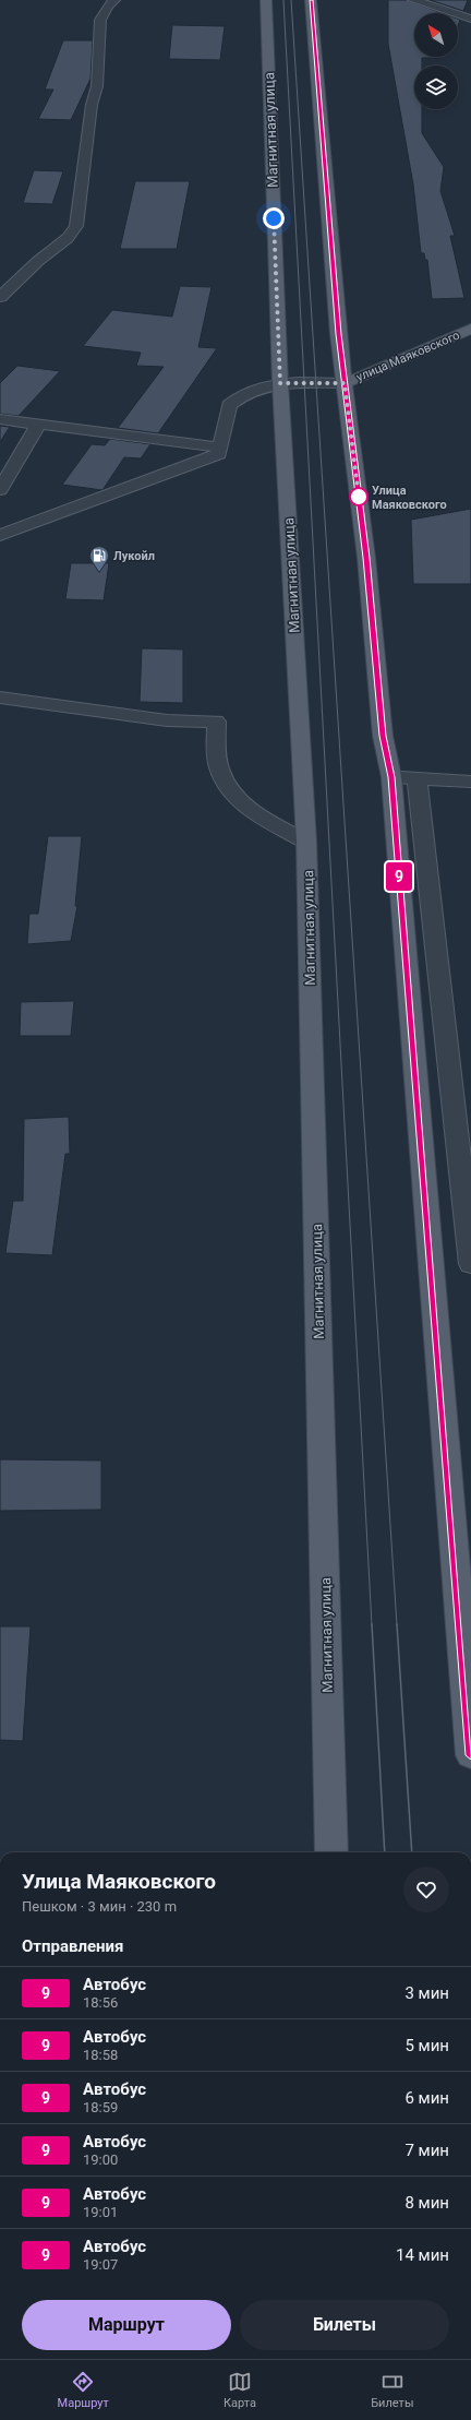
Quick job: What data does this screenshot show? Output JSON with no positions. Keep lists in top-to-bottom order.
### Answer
{
  "streets": {
    "main road": ["Магнитная улица", "улица Маяковского"]
  },
  "places": {
    "other": ["Улица Маяковского"],
    "fuel station": ["Лукойл"]
  },
  "lines": ["bus line 9"],
  "north": "top left",
  "page": {
    "on_map": "9",
    "heading": [
      ["Улица Маяковского", "Пешком · 3 мин · 230 m"],
      "Отправления"
    ],
    "list": [
      {
        "mark": "9",
        "name": "Автобус",
        "note": "18:56",
        "value": "3 мин"
      },
      {
        "mark": "9",
        "name": "Автобус",
        "note": "18:58",
        "value": "5 мин"
      },
      {
        "mark": "9",
        "name": "Автобус",
        "note": "18:59",
        "value": "6 мин"
      },
      {
        "mark": "9",
        "name": "Автобус",
        "note": "19:00",
        "value": "7 мин"
      },
      {
        "mark": "9",
        "name": "Автобус",
        "note": "19:01",
        "value": "8 мин"
      },
      {
        "mark": "9",
        "name": "Автобус",
        "note": "19:07",
        "value": "14 мин"
      }
    ],
    "buttons": ["Маршрут", "Билеты"],
    "tabs": ["Маршрут", "Карта", "Билеты"]
  }
}
